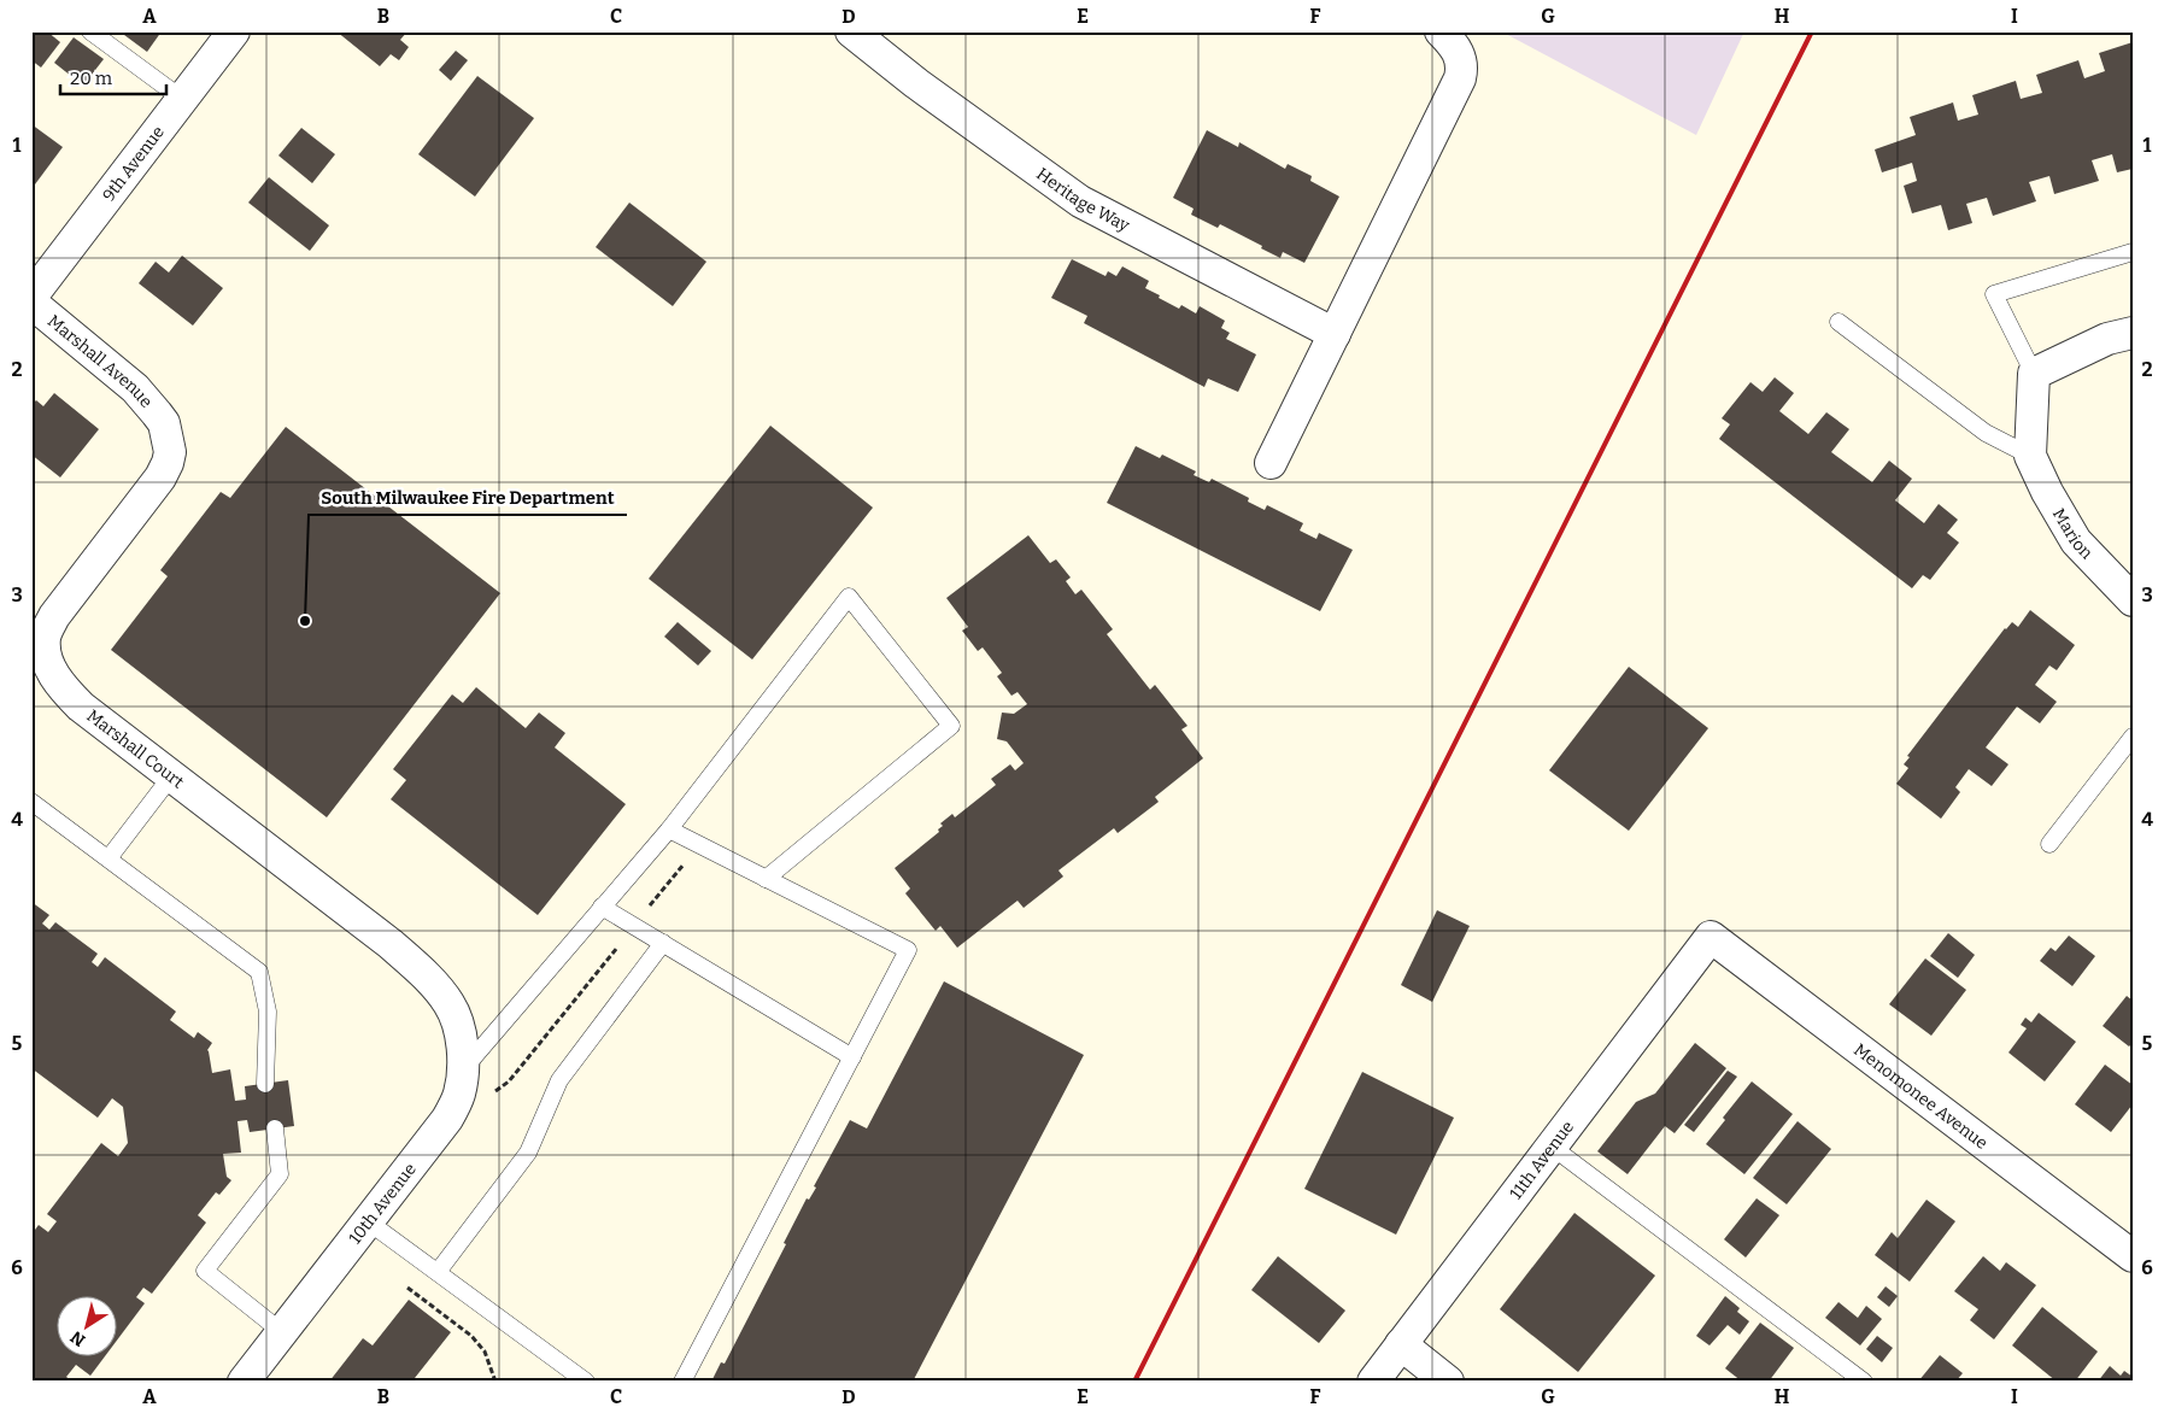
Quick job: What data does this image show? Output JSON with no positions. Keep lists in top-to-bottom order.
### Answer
{
  "streets": {
    "street": [
      "9th Avenue",
      "Heritage Way",
      "Marshall Avenue",
      "Marion",
      "Marshall Court",
      "Menomonee Avenue",
      "11th Avenue",
      "10th Avenue"
    ]
  },
  "crossings": [
    ["Marshall Avenue", "Marshall Court"],
    ["Marshall Court", "10th Avenue"],
    ["Menomonee Avenue", "11th Avenue"]
  ],
  "places": ["South Milwaukee Fire Department"],
  "scale_bar": "20 m",
  "north": "bottom left",
  "grid": {
    "columns": [
      "A",
      "B",
      "C",
      "D",
      "E",
      "F",
      "G",
      "H",
      "I"
    ],
    "rows": [
      "1",
      "2",
      "3",
      "4",
      "5",
      "6"
    ]
  }
}
